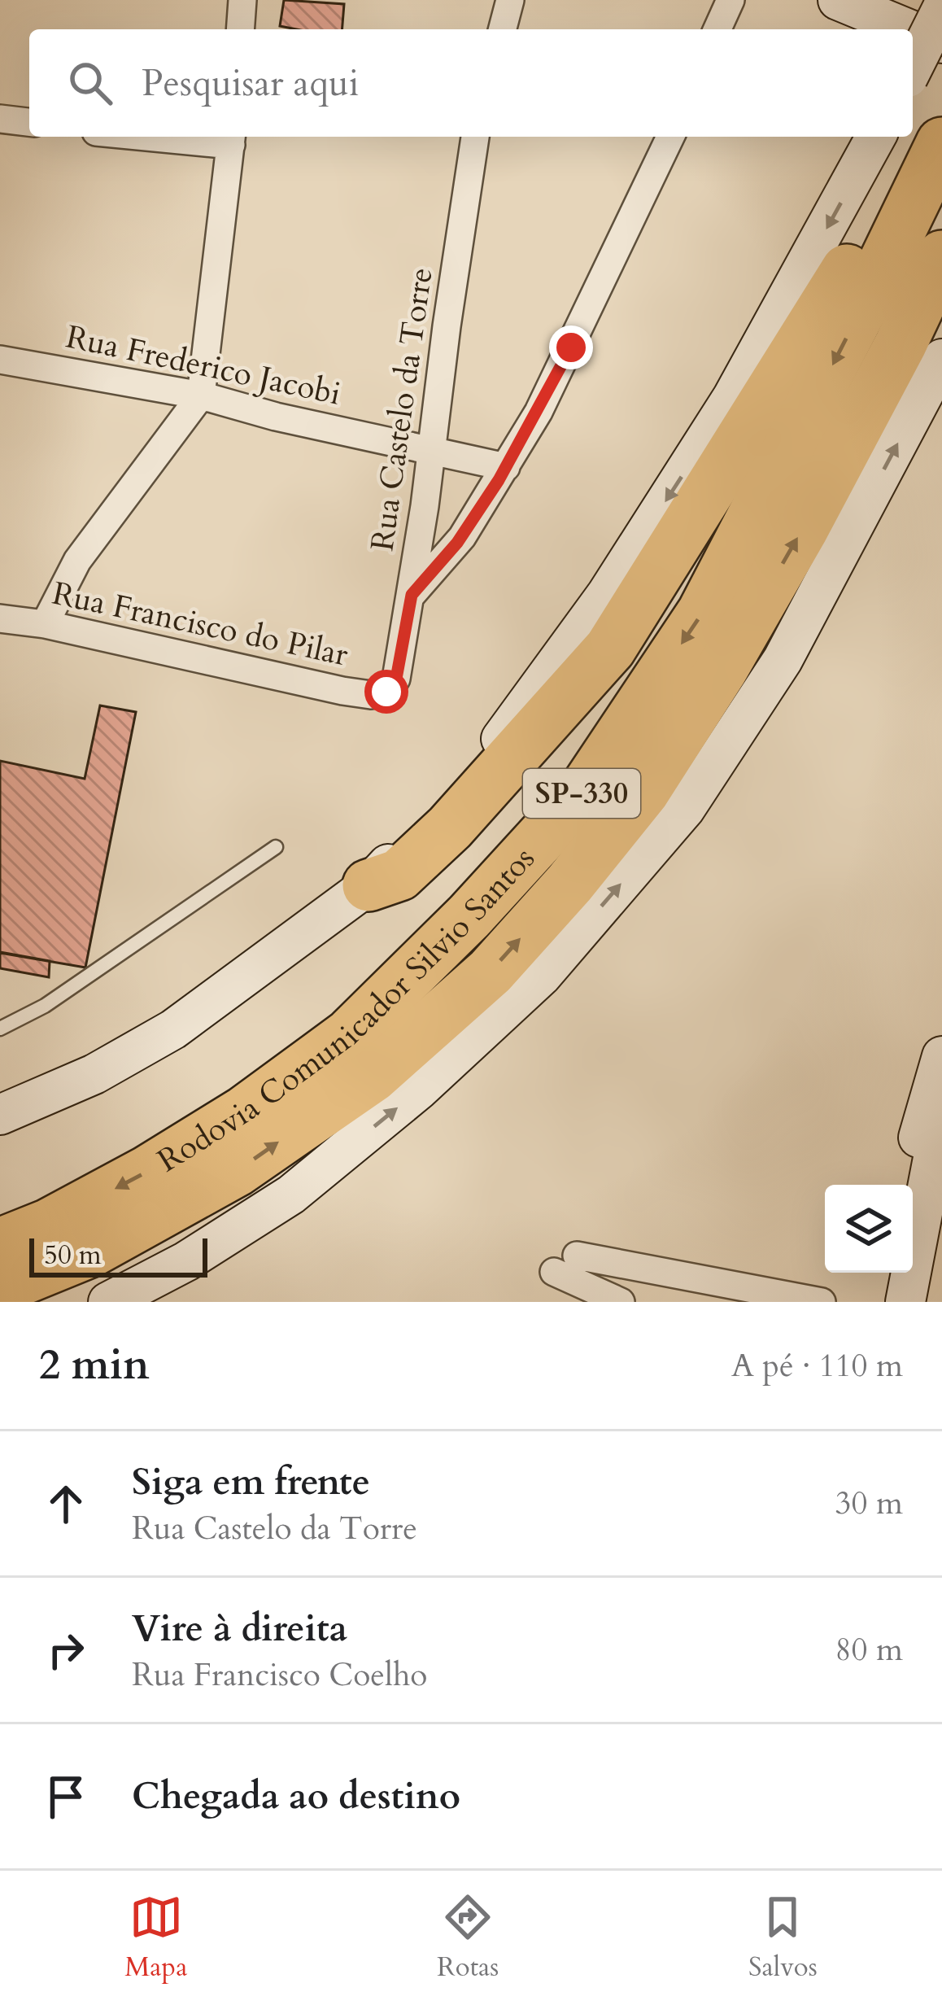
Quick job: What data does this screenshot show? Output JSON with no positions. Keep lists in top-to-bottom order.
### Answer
{
  "streets": {
    "highway": ["SP-330", "Rodovia Comunicador Silvio Santos"],
    "street": ["Rua Frederico Jacobi", "Rua Castelo da Torre", "Rua Francisco do Pilar"]
  },
  "crossings": [
    ["Rua Frederico Jacobi", "Rua Castelo da Torre"],
    ["Rua Castelo da Torre", "Rua Francisco do Pilar"]
  ],
  "scale_bar": "50 m",
  "page": {
    "search": "Pesquisar aqui",
    "scale": "50 m",
    "heading": ["2 min", "A pé · 110 m"],
    "list": [
      ["Siga em frente", "Rua Castelo da Torre", "30 m"],
      ["Vire à direita", "Rua Francisco Coelho", "80 m"],
      "Chegada ao destino"
    ],
    "nav": ["Mapa", "Rotas", "Salvos"]
  }
}
